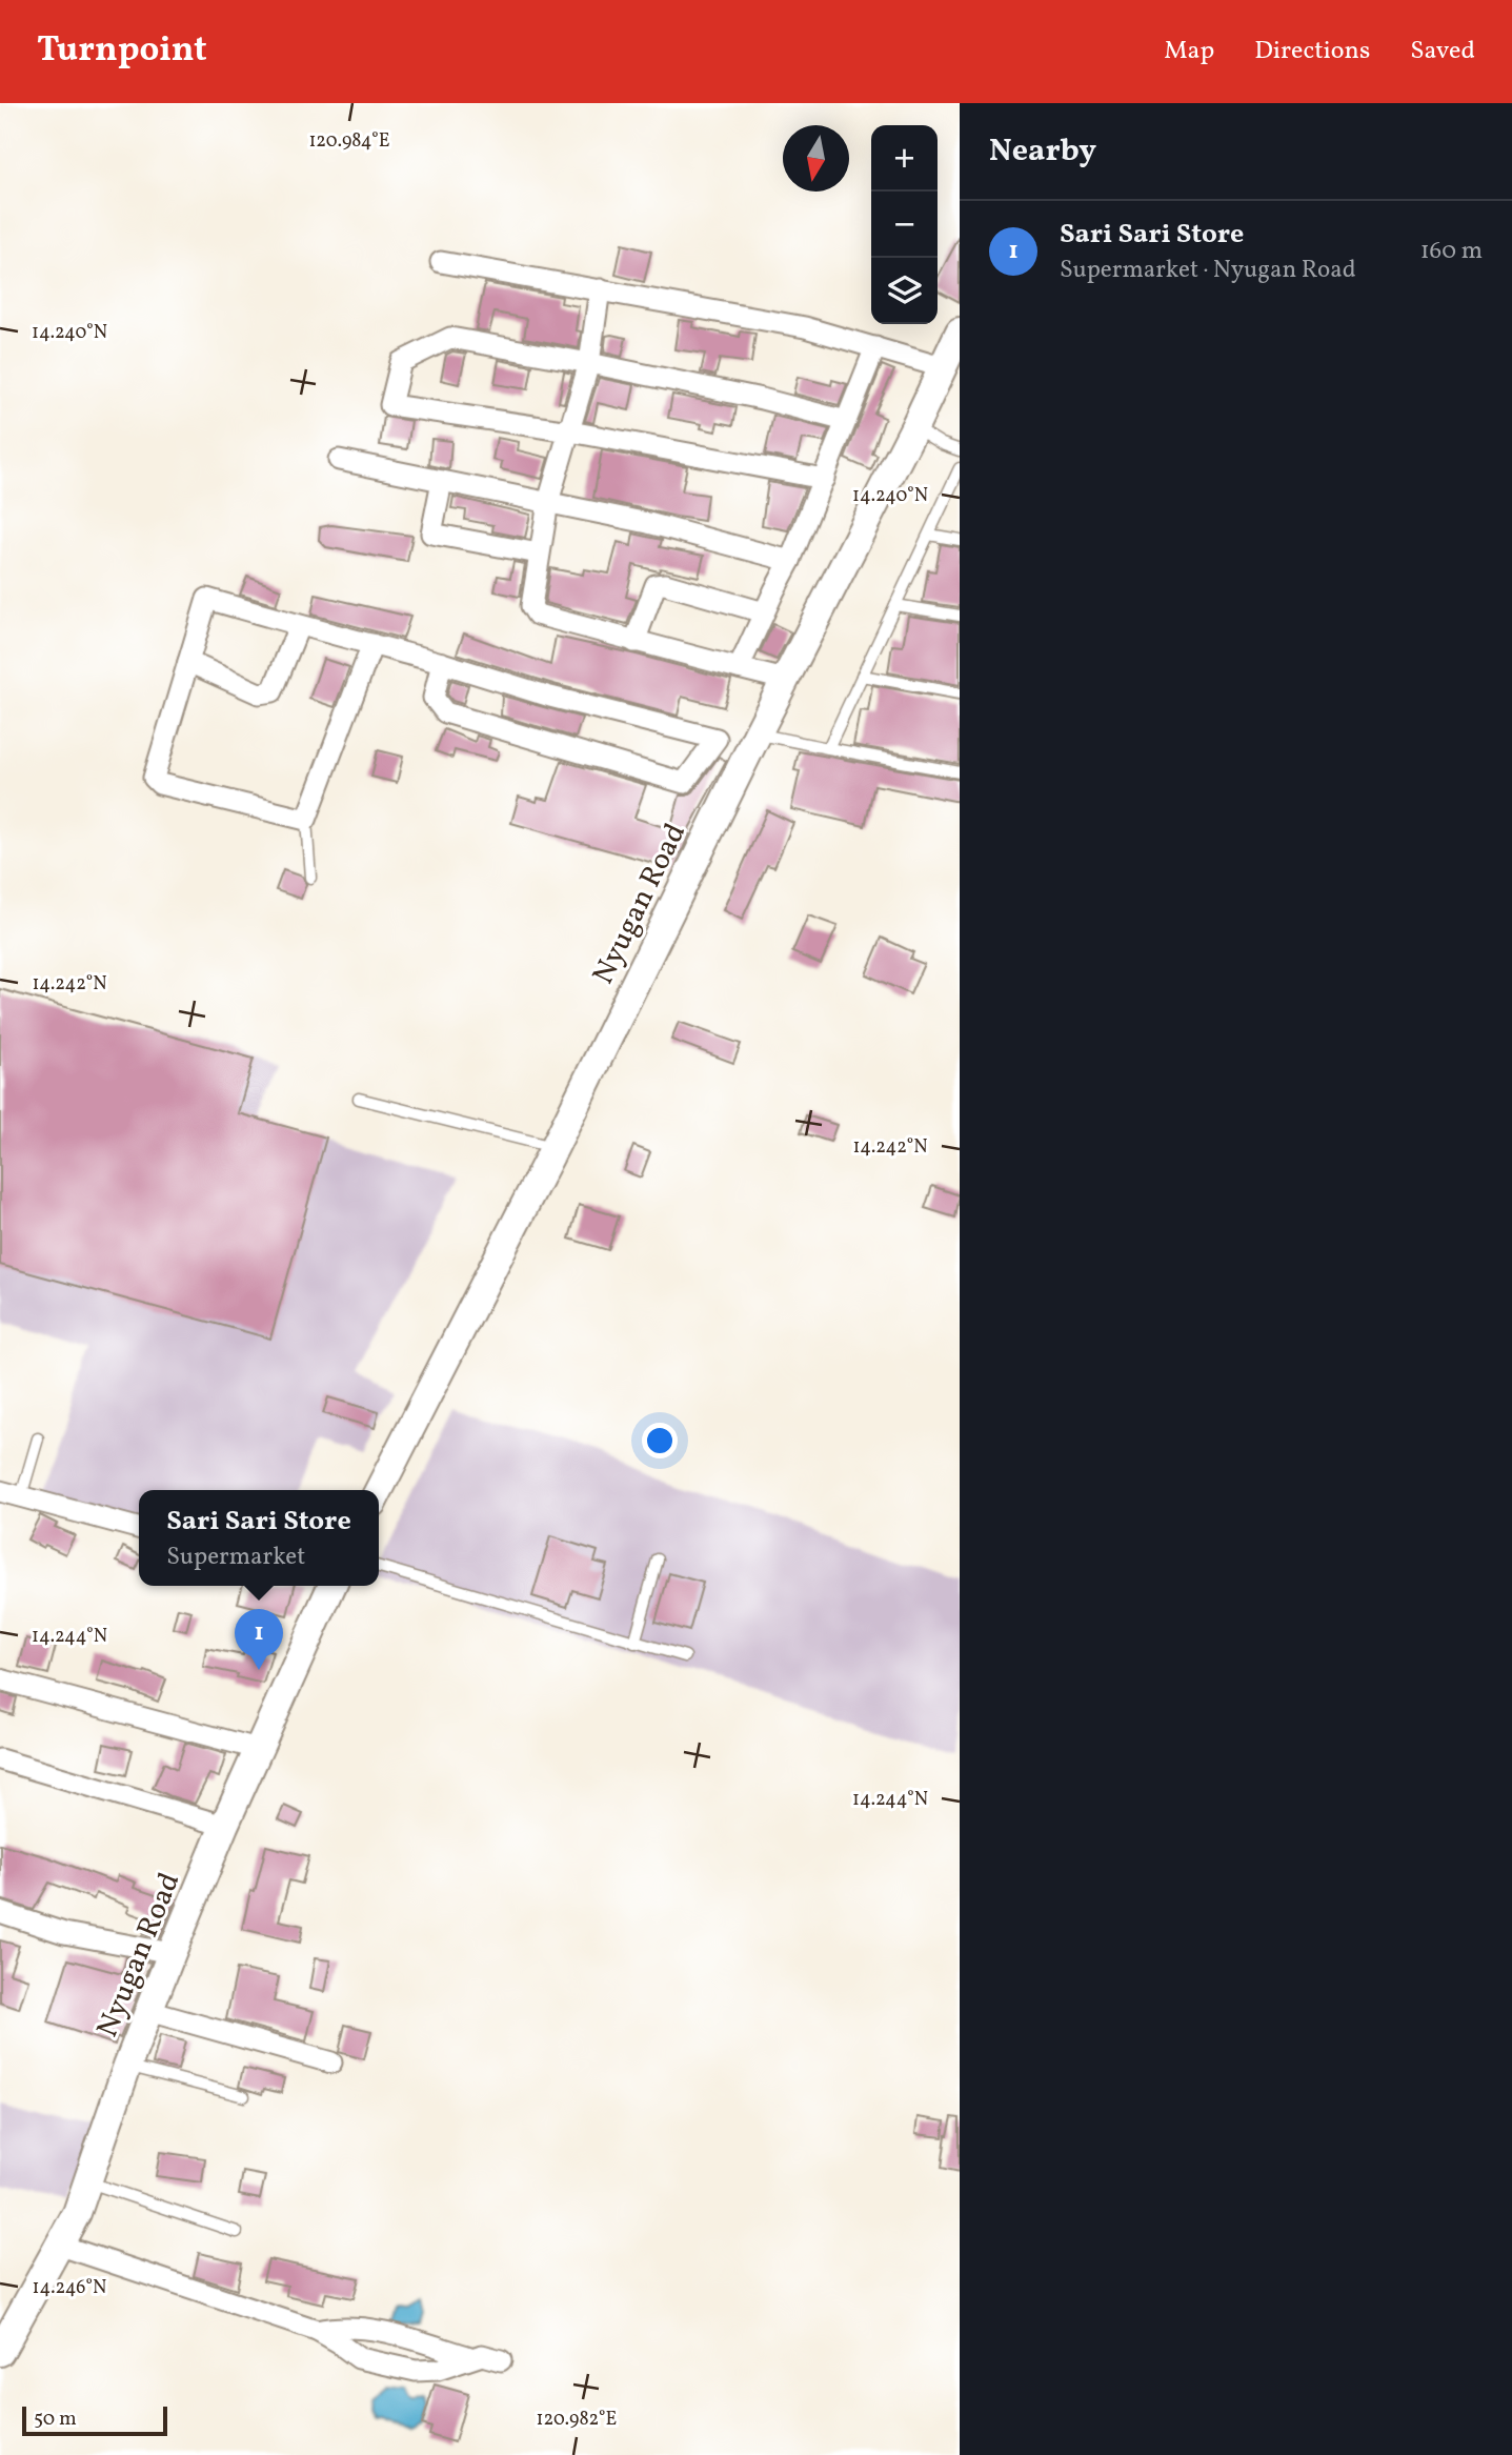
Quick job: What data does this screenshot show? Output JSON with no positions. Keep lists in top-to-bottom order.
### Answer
{
  "streets": {
    "main road": ["Nyugan Road"]
  },
  "scale_bar": "50 m",
  "north": "bottom",
  "page": {
    "header": "Turnpoint",
    "nav": ["Map", "Directions", "Saved"],
    "heading": "Nearby",
    "map_buttons": ["+", "−"],
    "list": [
      {
        "mark": "1",
        "name": "Sari Sari Store",
        "note": "Supermarket · Nyugan Road",
        "value": "160 m"
      }
    ],
    "popup": ["Sari Sari Store", "Supermarket"],
    "pins": "1",
    "scale": "50 m"
  },
  "coordinates": [
    "120.984°E",
    "14.240°N",
    "14.242°N",
    "14.244°N",
    "14.246°N",
    "120.982°E"
  ]
}
